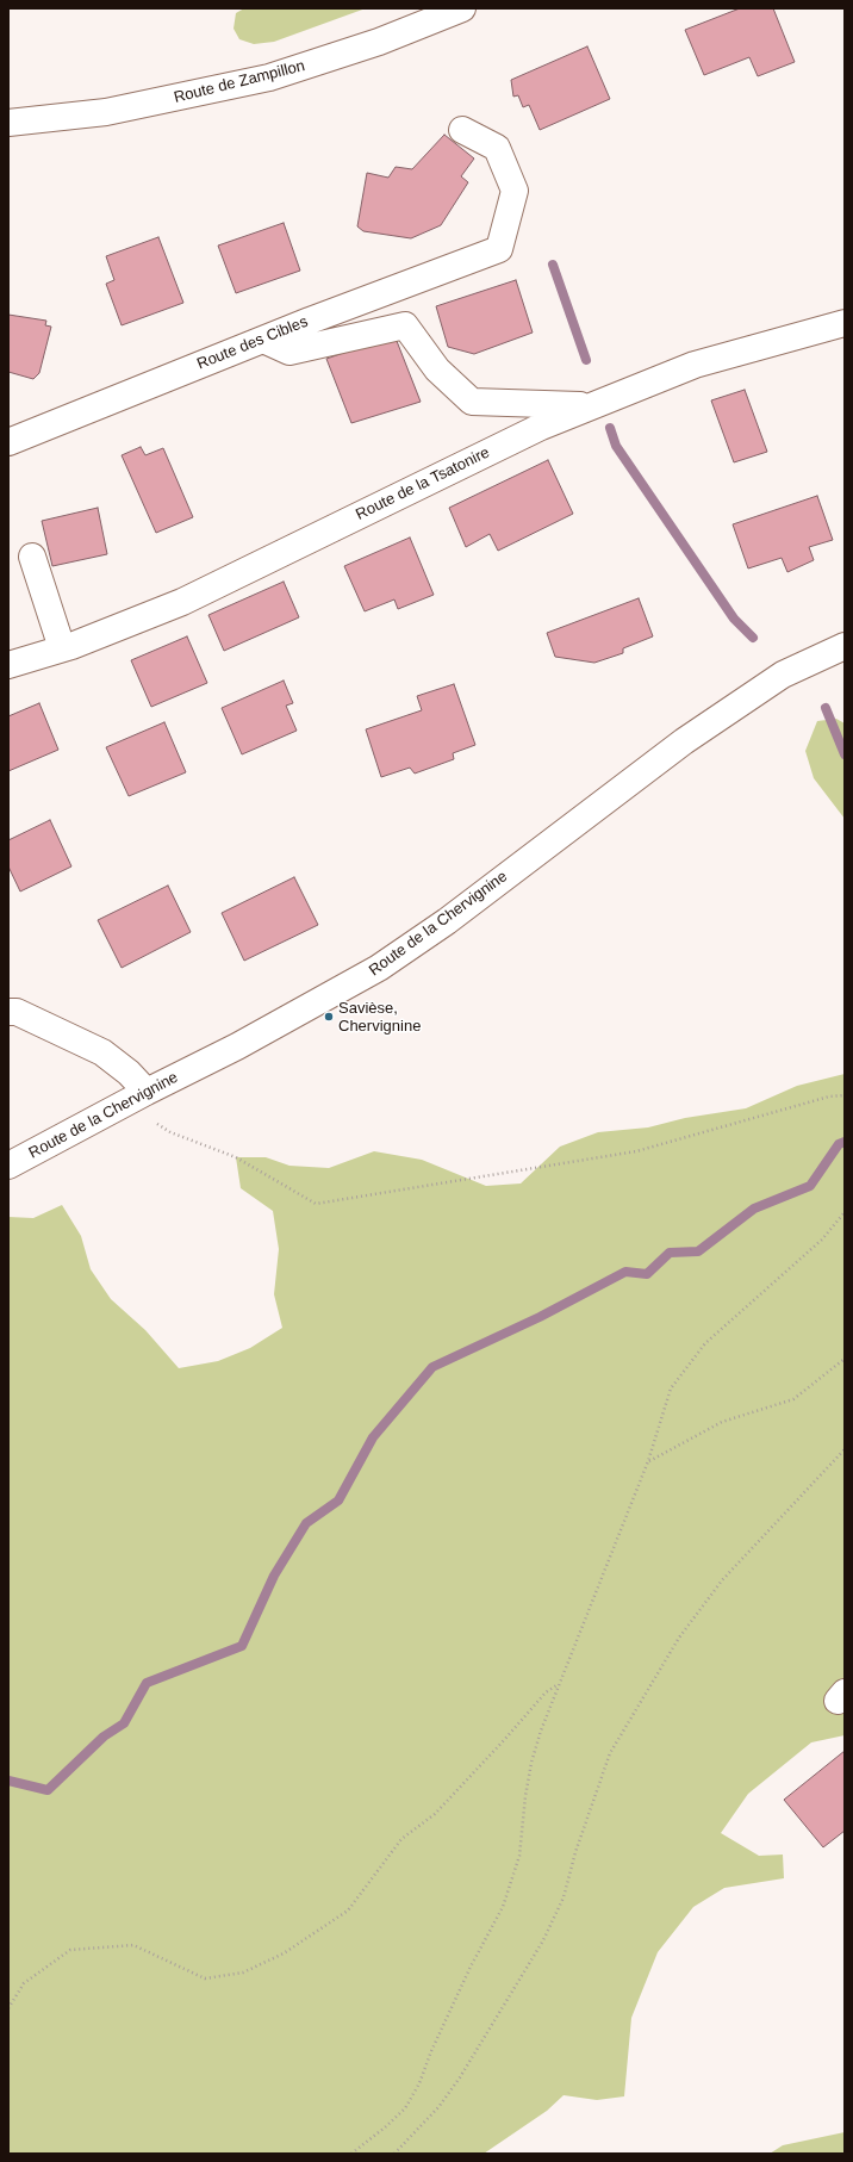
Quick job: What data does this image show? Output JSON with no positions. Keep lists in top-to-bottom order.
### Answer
{
  "streets": {
    "street": [
      "Route de Zampillon",
      "Route des Cibles",
      "Route de la Tsatonire",
      "Route de la Chervignine"
    ]
  },
  "places": ["Savièse, Chervignine"]
}
